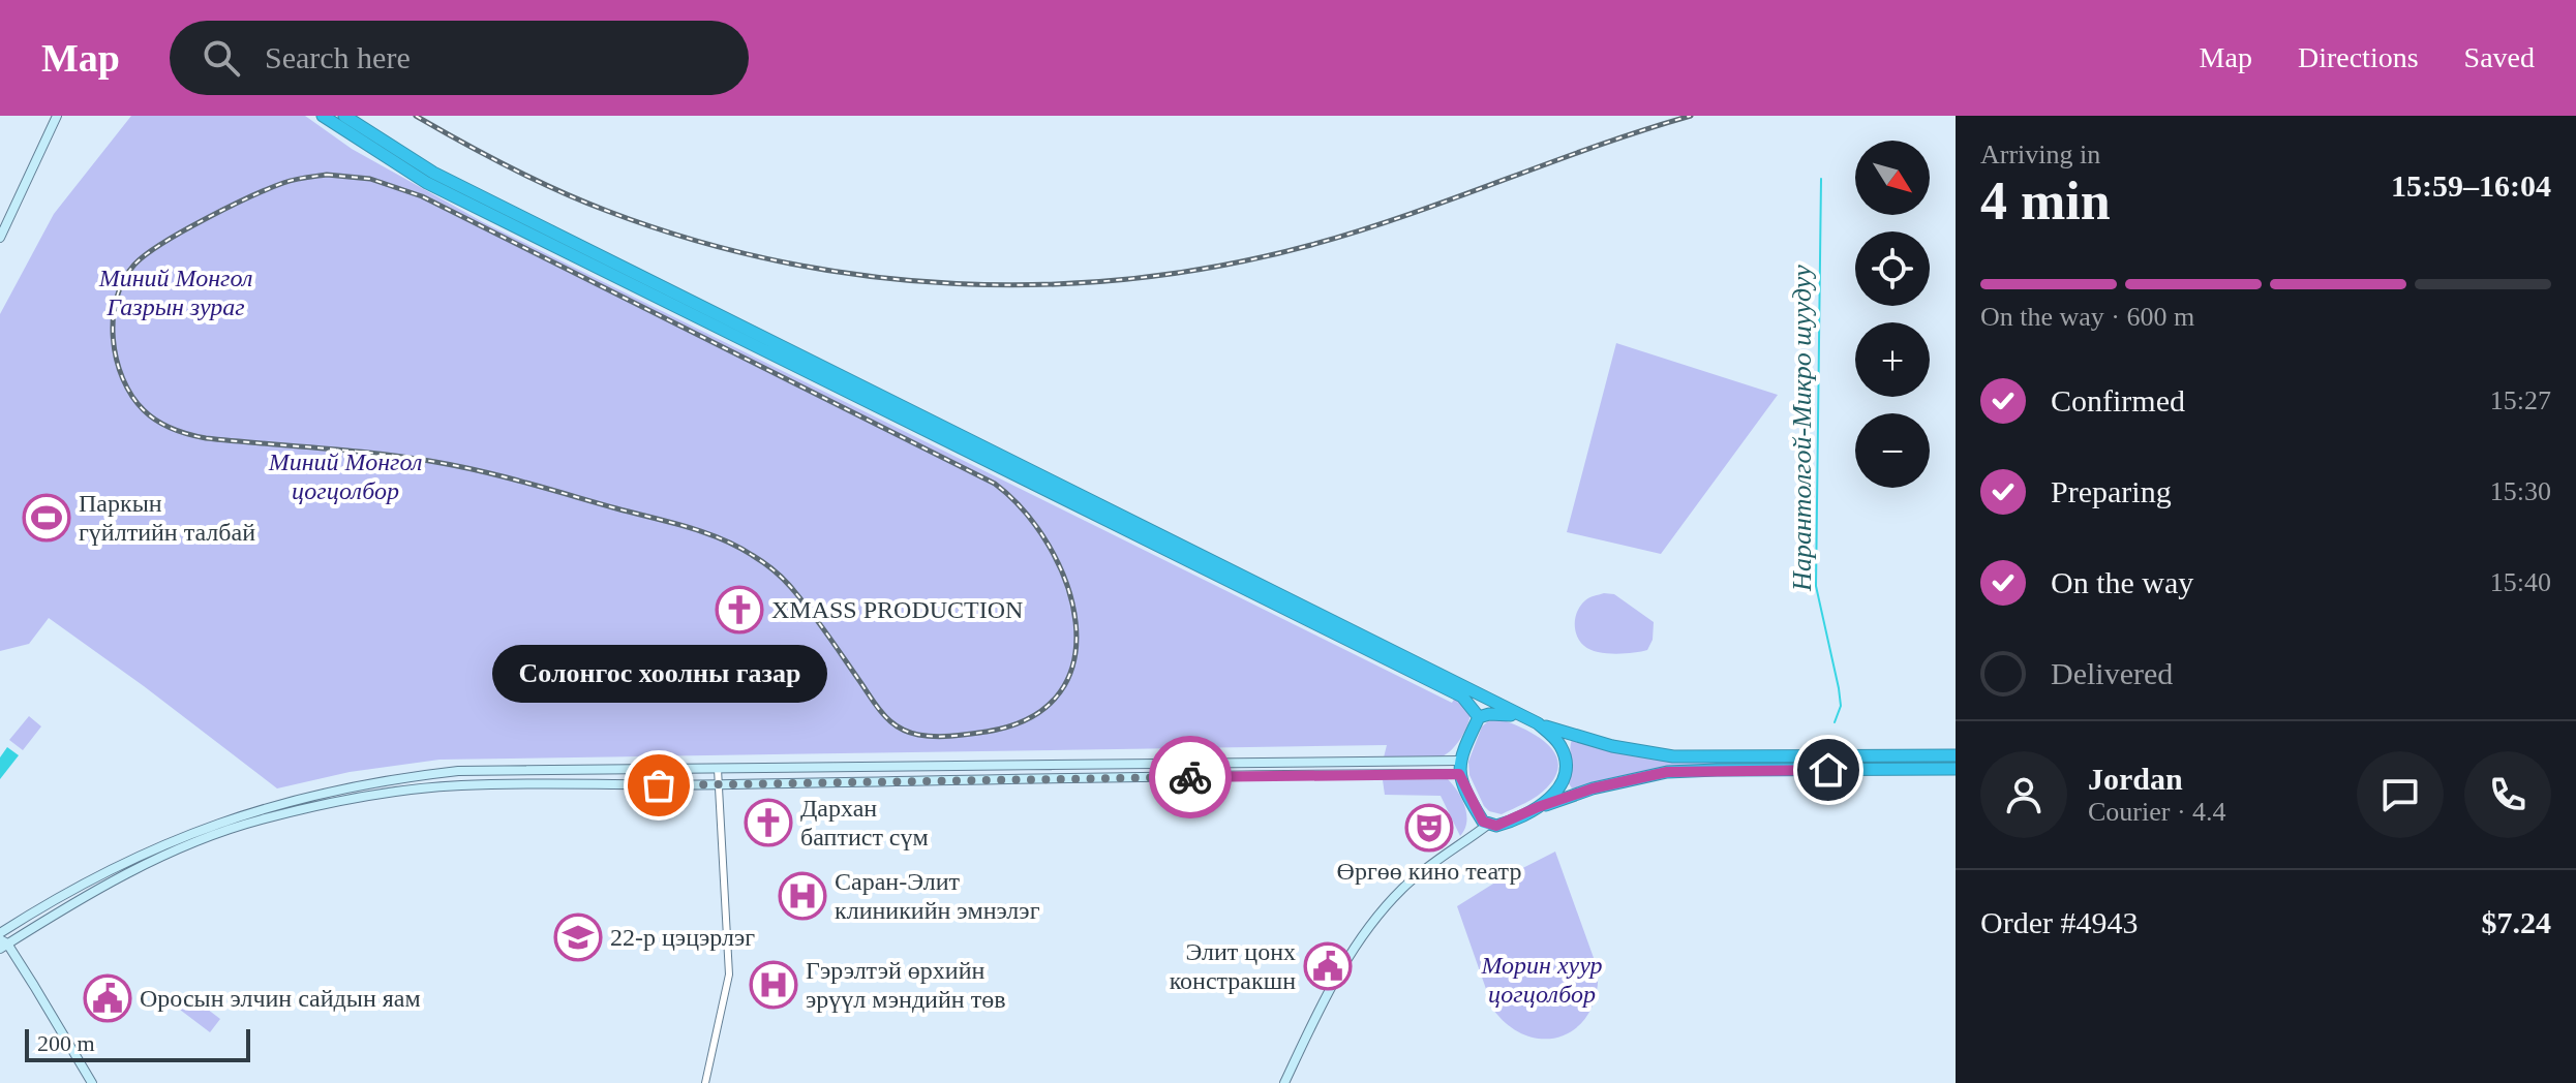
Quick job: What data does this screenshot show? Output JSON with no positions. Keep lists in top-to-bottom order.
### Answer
{
  "water": ["Нарантолгой-Микро шуудуу"],
  "parks": ["Миний Монгол Газрын зураг", "Миний Монгол цогцолбор", "Морин хуур цогцолбор"],
  "places": {
    "sports": ["Паркын гүйлтийн талбай"],
    "church": ["XMASS PRODUCTION", "Дархан баптист сүм"],
    "other": ["Солонгос хоолны газар"],
    "theatre": ["Өргөө кино театр"],
    "hospital": ["Саран-Элит клиникийн эмнэлэг", "Гэрэлтэй өрхийн эрүүл мэндийн төв"],
    "school or university": ["22-р цэцэрлэг"],
    "public building": ["Элит цонх констракшн", "Оросын элчин сайдын яам"]
  },
  "scale_bar": "200 m",
  "north": "bottom right",
  "page": {
    "header": "Map",
    "search": "Search here",
    "nav": ["Map", "Directions", "Saved"],
    "heading": ["4 min", "Arriving in", "15:59–16:04"],
    "panel": [
      "Jordan",
      "Courier · 4.4",
      "Order #4943",
      "$7.24"
    ],
    "map_buttons": ["+", "−"],
    "bar": "On the way · 600 m",
    "list": [
      ["Confirmed", "15:27"],
      ["Preparing", "15:30"],
      ["On the way", "15:40"],
      "Delivered"
    ],
    "bubble": "Солонгос хоолны газар",
    "scale": "200 m"
  }
}
